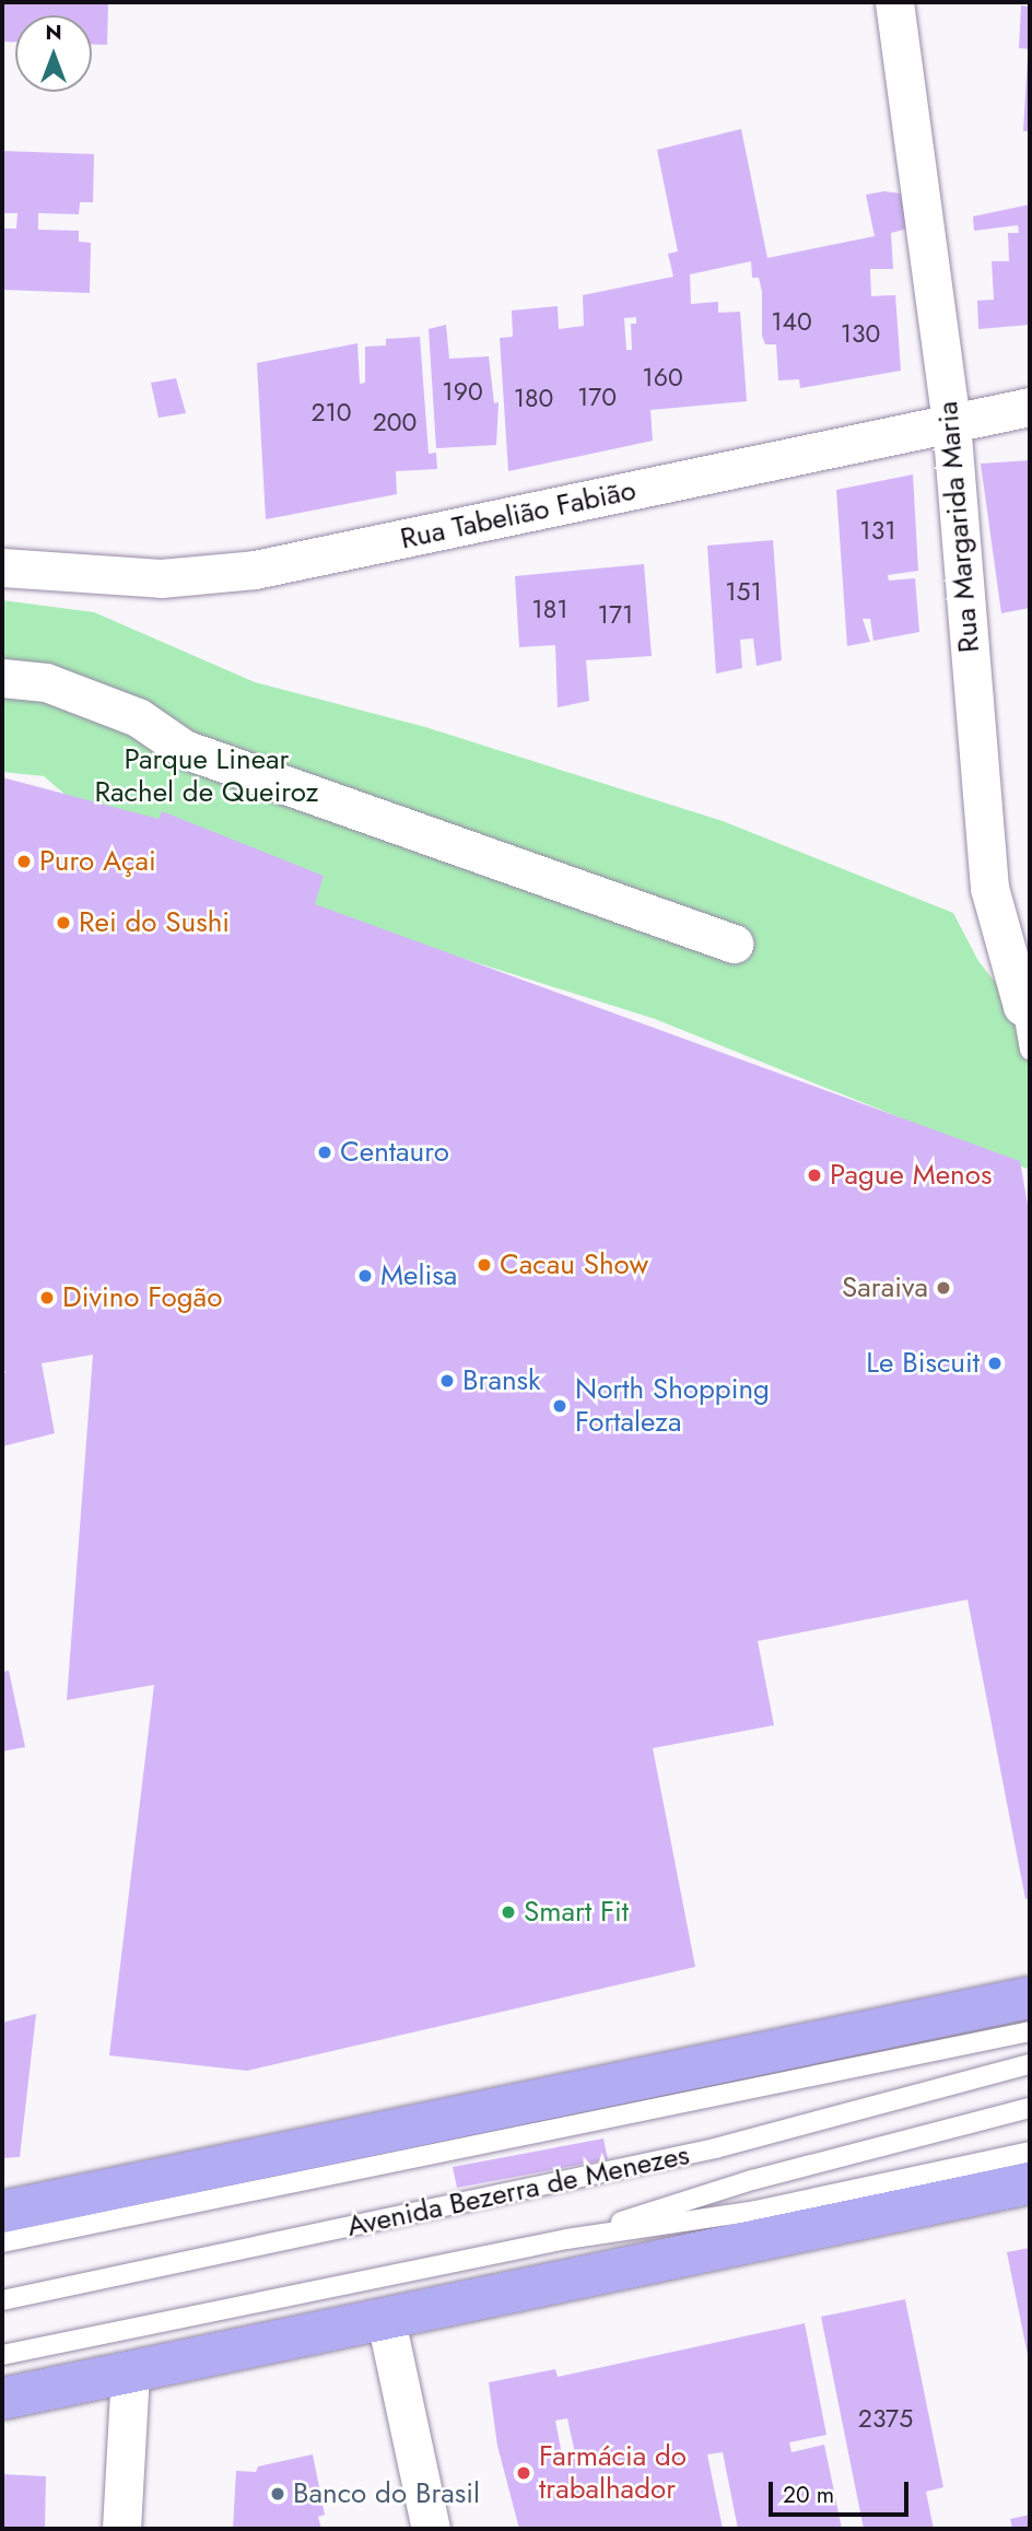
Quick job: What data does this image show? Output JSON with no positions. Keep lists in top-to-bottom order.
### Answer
{
  "streets": {
    "street": ["Rua Tabelião Fabião", "Rua Margarida Maria"],
    "lane": ["Avenida Bezerra de Menezes"]
  },
  "crossings": [
    ["Rua Tabelião Fabião", "Rua Margarida Maria"]
  ],
  "parks": ["Parque Linear Rachel de Queiroz"],
  "places": [
    "Puro Açai",
    "Rei do Sushi",
    "Centauro",
    "Pague Menos",
    "Cacau Show",
    "Melisa",
    "Saraiva",
    "Divino Fogão",
    "Le Biscuit",
    "Bransk",
    "North Shopping Fortaleza",
    "Smart Fit",
    "Farmácia do trabalhador",
    "Banco do Brasil"
  ],
  "house_numbers": [
    "140",
    "130",
    "160",
    "190",
    "170",
    "180",
    "210",
    "200",
    "131",
    "151",
    "181",
    "171",
    "2375"
  ],
  "scale_bar": "20 m",
  "north": "top"
}
